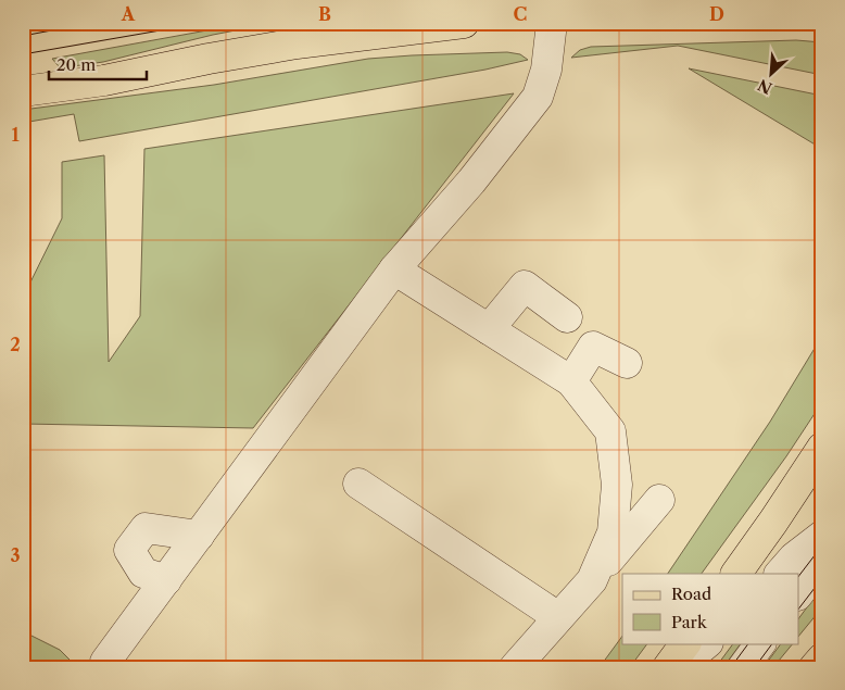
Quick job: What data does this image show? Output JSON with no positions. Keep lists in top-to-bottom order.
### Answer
{
  "legend": ["Road", "Park"],
  "scale_bar": "20 m",
  "north": "bottom left",
  "grid": {
    "columns": [
      "A",
      "B",
      "C",
      "D"
    ],
    "rows": ["1", "2", "3"]
  }
}
